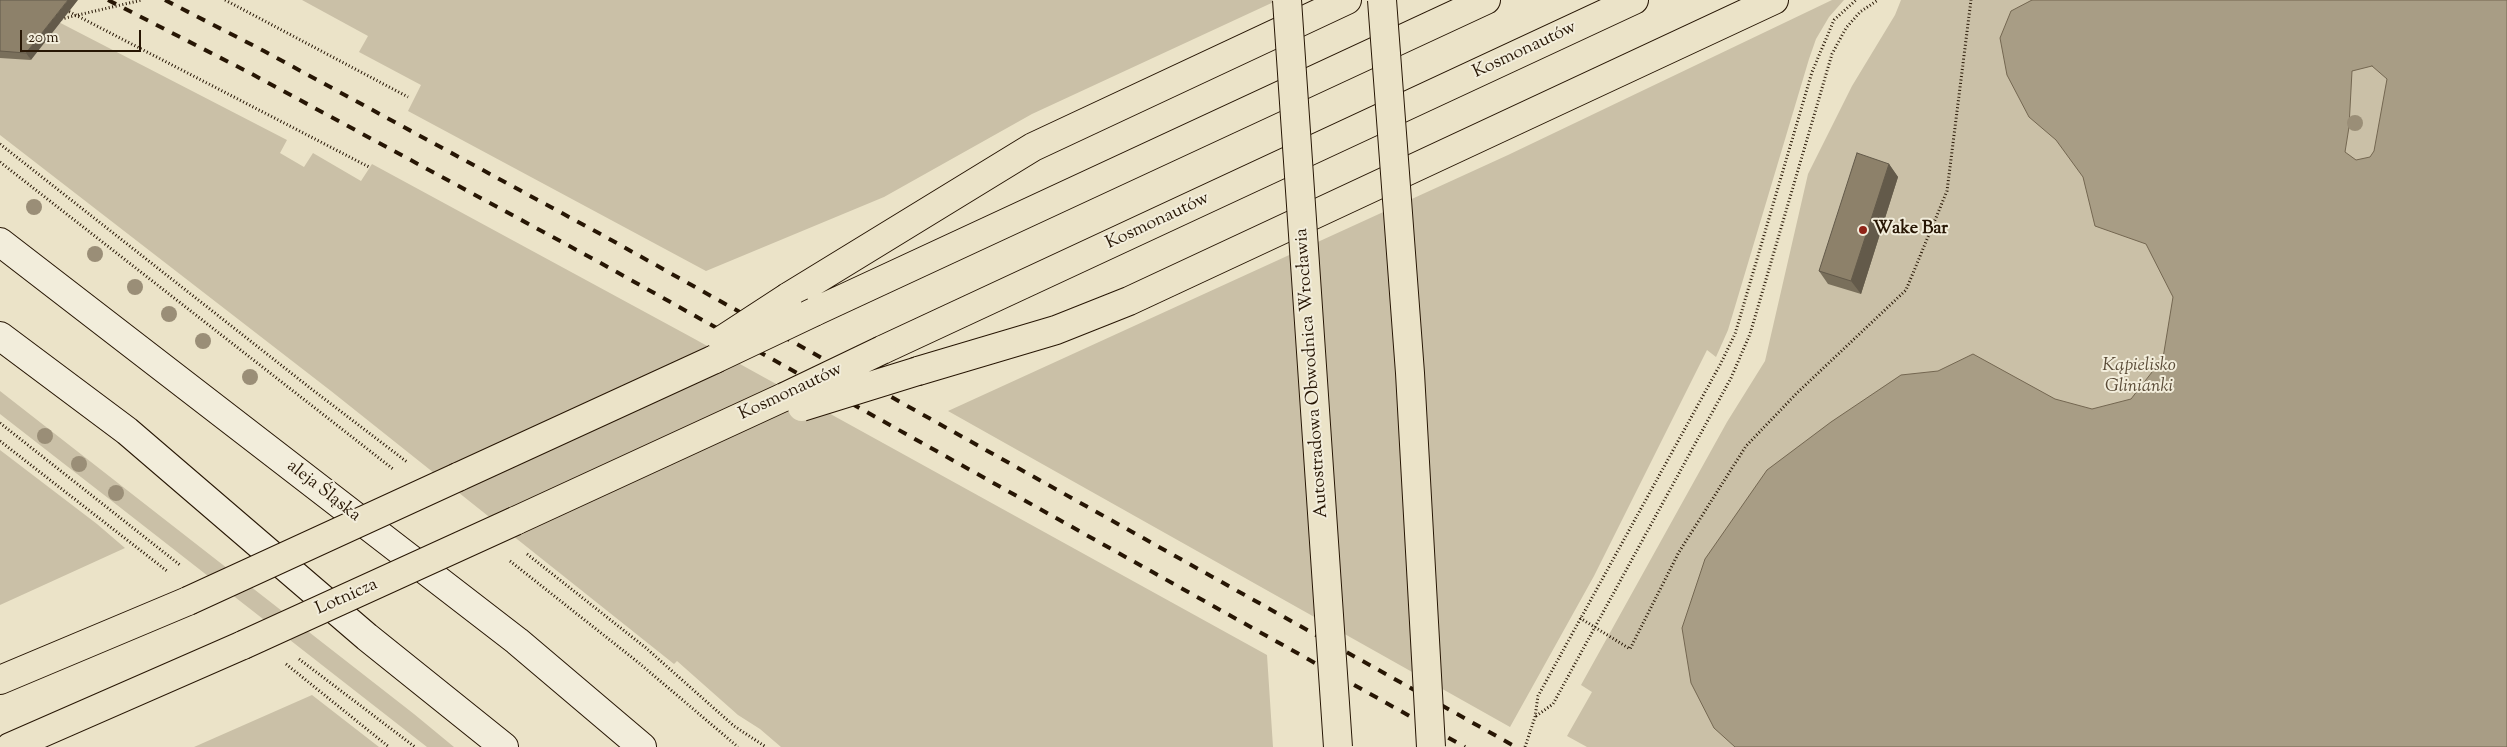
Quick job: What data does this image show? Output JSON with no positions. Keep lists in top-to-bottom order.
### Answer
{
  "streets": {
    "main road": ["Kosmonautów", "Autostradowa Obwodnica Wrocławia", "Lotnicza"],
    "street": ["aleja Śląska"]
  },
  "crossings": [
    ["Kosmonautów", "Lotnicza"]
  ],
  "parks": ["Kąpielisko Glinianki"],
  "places": ["Wake Bar"],
  "scale_bar": "20 m"
}
